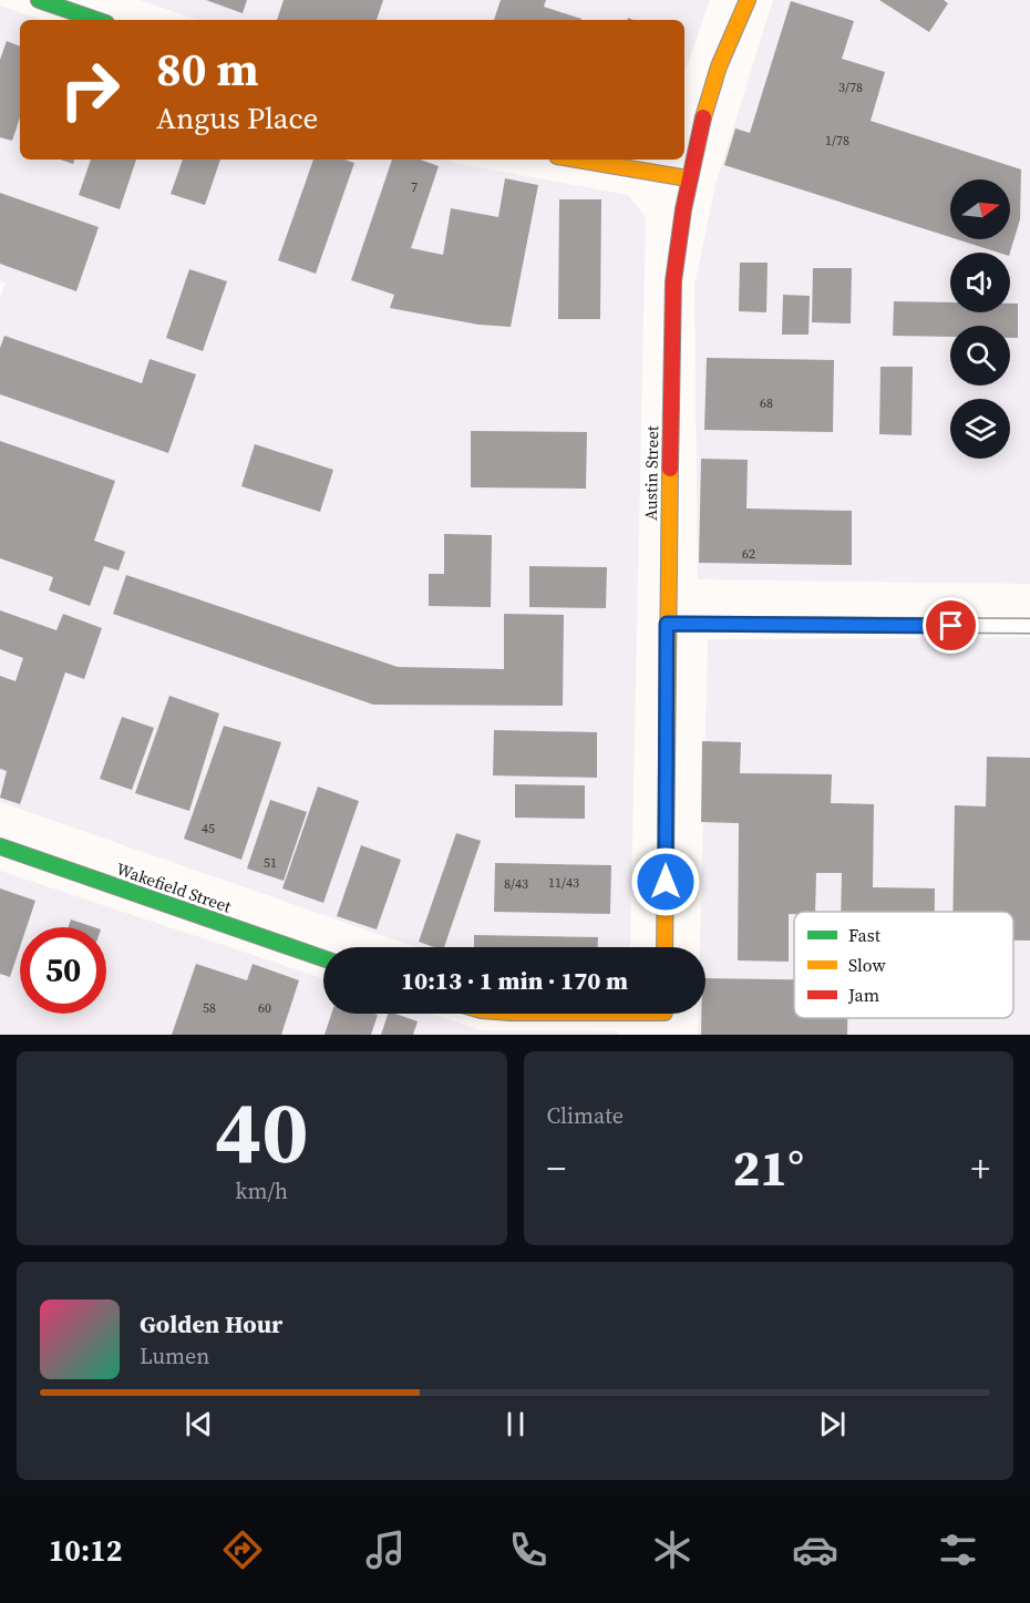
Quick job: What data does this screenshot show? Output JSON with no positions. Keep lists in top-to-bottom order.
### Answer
{
  "streets": {
    "main road": ["Austin Street", "Wakefield Street"]
  },
  "house_numbers": [
    "3/78",
    "1/78",
    "7",
    "68",
    "62",
    "45",
    "51",
    "11/43",
    "8/43",
    "58",
    "60"
  ],
  "legend": ["Fast", "Slow", "Jam"],
  "north": "right",
  "page": {
    "turn": ["80 m", "Angus Place"],
    "limit": "50",
    "trip": "10:13 · 1 min · 170 m",
    "tile": [
      ["40", "km/h"],
      "Climate"
    ],
    "heat": ["−", "21°", "+"],
    "song": ["Golden Hour", "Lumen"],
    "tabs": "10:12"
  }
}
